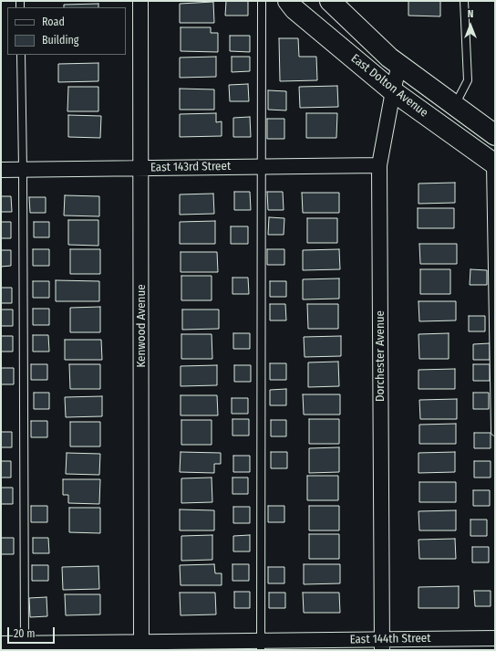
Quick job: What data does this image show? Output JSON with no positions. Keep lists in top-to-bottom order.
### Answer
{
  "streets": {
    "street": [
      "East Dolton Avenue",
      "East 143rd Street",
      "Kenwood Avenue",
      "Dorchester Avenue",
      "East 144th Street"
    ]
  },
  "crossings": [
    ["East Dolton Avenue", "Dorchester Avenue"],
    ["East 143rd Street", "Kenwood Avenue"],
    ["East 143rd Street", "Dorchester Avenue"],
    ["Kenwood Avenue", "East 144th Street"],
    ["Dorchester Avenue", "East 144th Street"]
  ],
  "legend": ["Road", "Building"],
  "scale_bar": "20 m",
  "north": "top"
}
